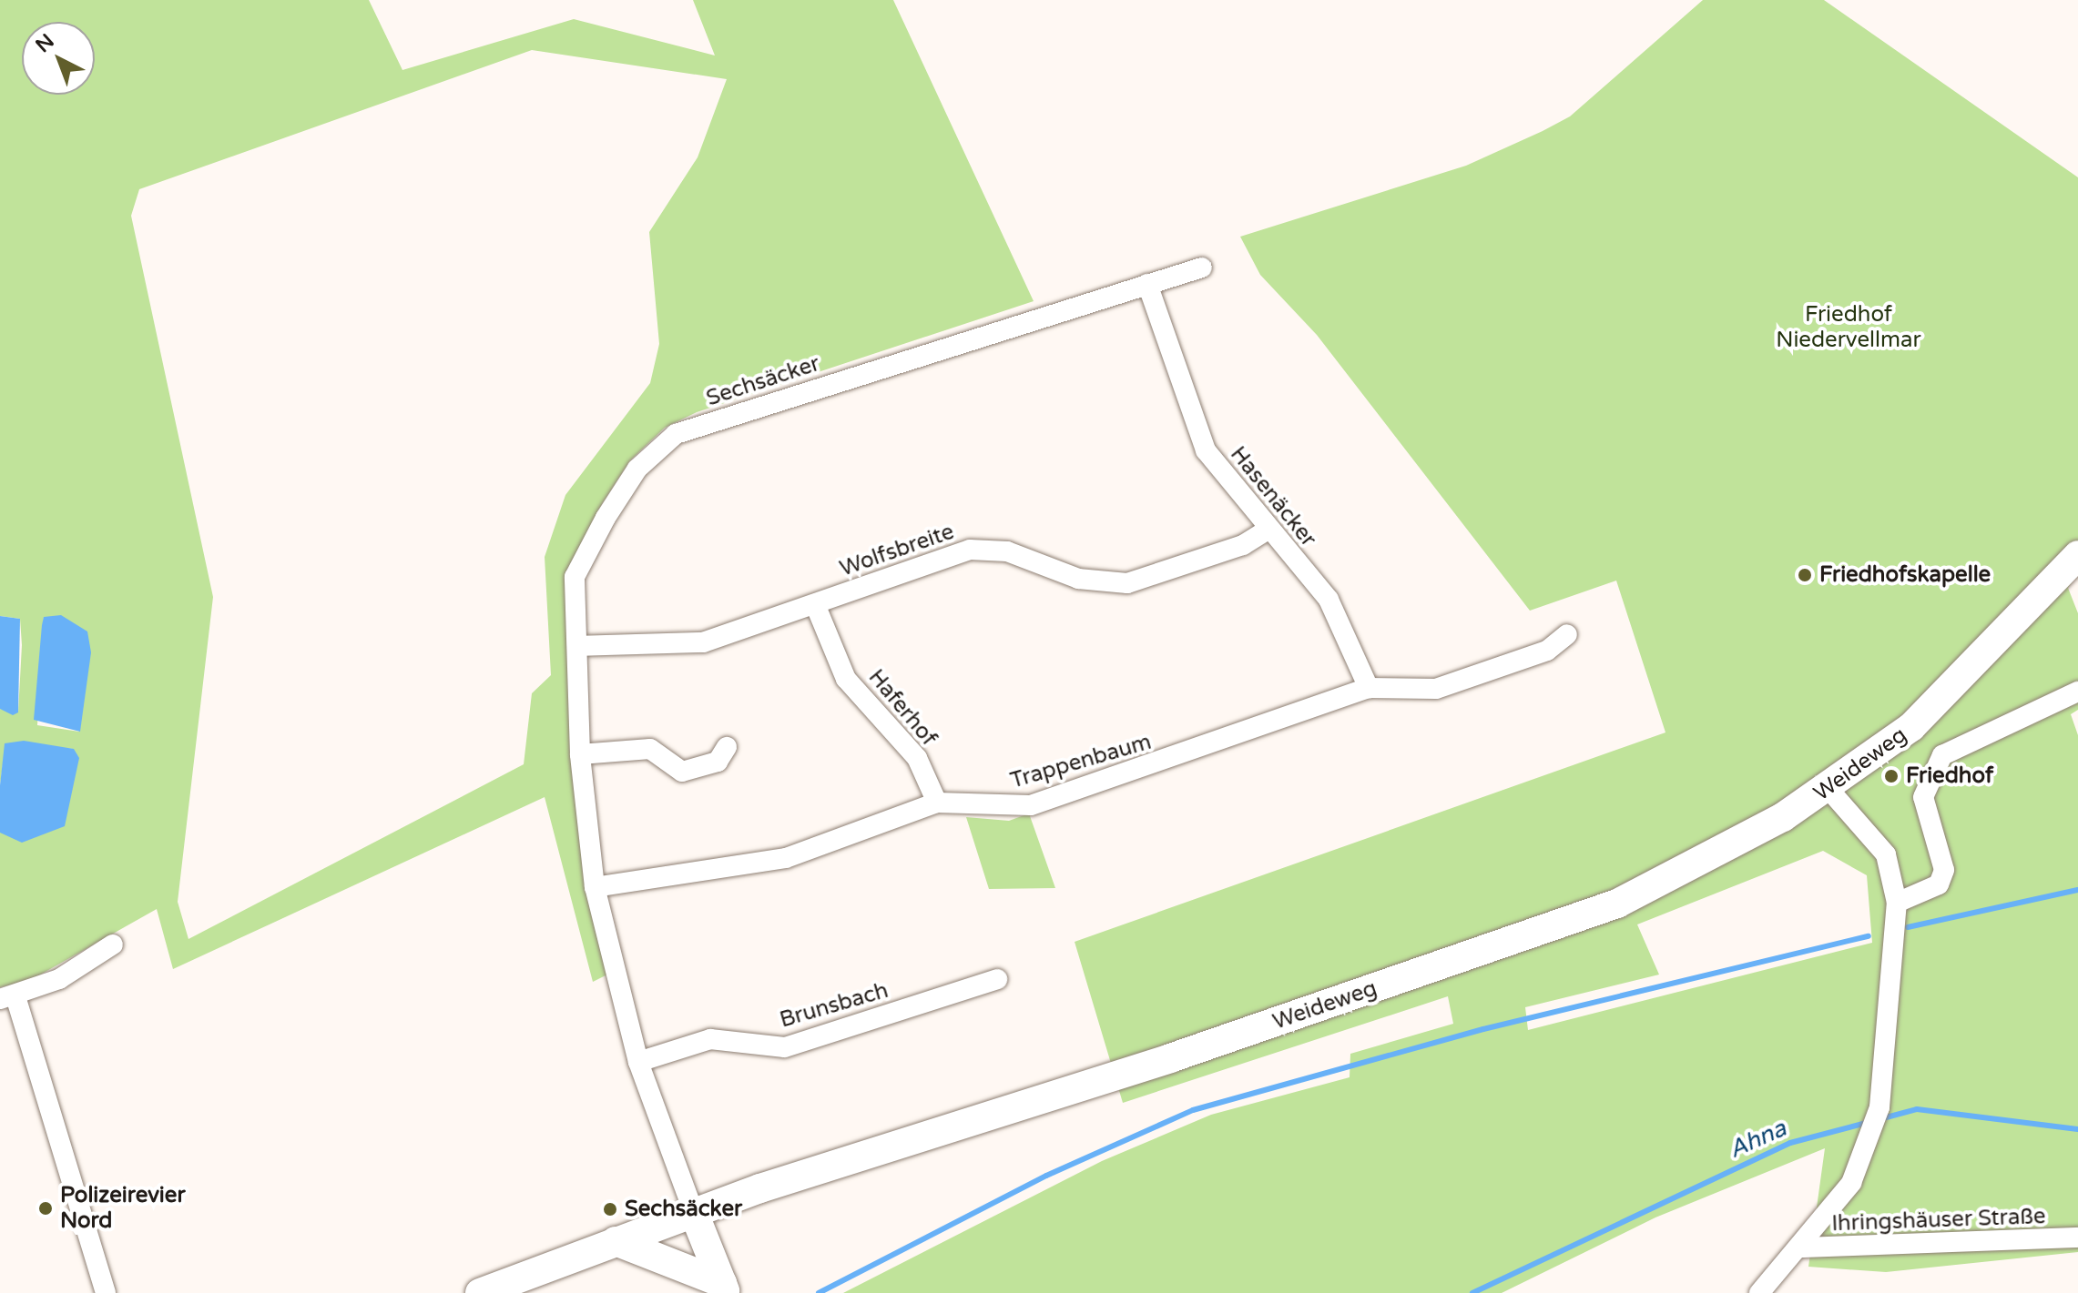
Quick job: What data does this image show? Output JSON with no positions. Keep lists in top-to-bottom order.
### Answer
{
  "streets": {
    "main road": ["Weideweg"],
    "street": [
      "Sechsäcker",
      "Hasenäcker",
      "Wolfsbreite",
      "Haferhof",
      "Trappenbaum",
      "Brunsbach",
      "Ihringshäuser Straße"
    ]
  },
  "crossings": [
    ["Sechsäcker", "Hasenäcker"],
    ["Sechsäcker", "Wolfsbreite"],
    ["Sechsäcker", "Trappenbaum"],
    ["Sechsäcker", "Weideweg"],
    ["Sechsäcker", "Brunsbach"],
    ["Hasenäcker", "Wolfsbreite"],
    ["Hasenäcker", "Trappenbaum"],
    ["Wolfsbreite", "Haferhof"],
    ["Haferhof", "Trappenbaum"],
    ["Weideweg", "Ihringshäuser Straße"]
  ],
  "water": ["Ahna"],
  "parks": ["Friedhof Niedervellmar"],
  "places": [
    "Friedhofskapelle",
    "Friedhof",
    "Polizeirevier Nord",
    "Sechsäcker"
  ],
  "north": "top left"
}
